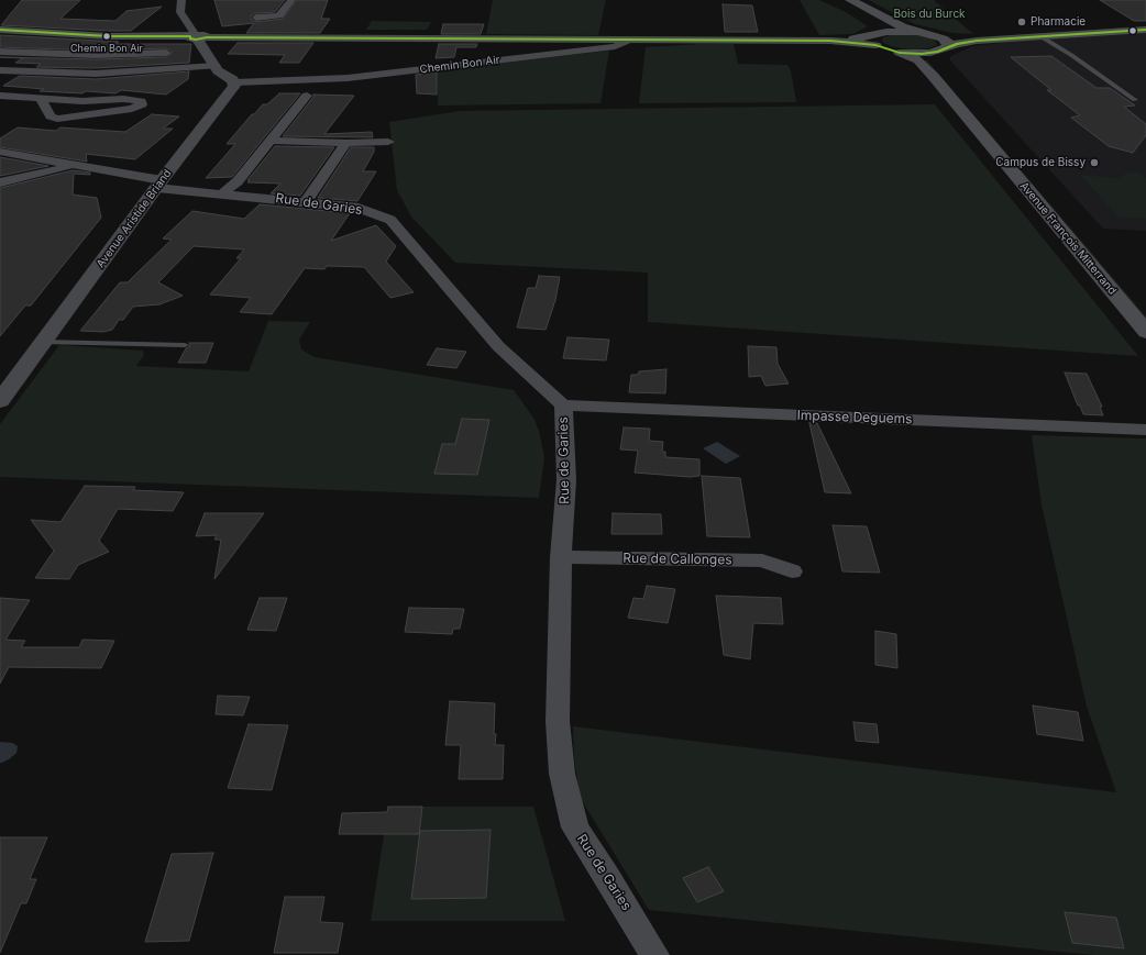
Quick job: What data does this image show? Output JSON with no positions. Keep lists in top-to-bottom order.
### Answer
{
  "streets": {
    "main road": ["Avenue François Mitterrand"],
    "street": [
      "Chemin Bon Air",
      "Rue de Garies",
      "Avenue Aristide Briand",
      "Impasse Deguems",
      "Rue de Callonges"
    ]
  },
  "crossings": [
    ["Chemin Bon Air", "Avenue Aristide Briand"],
    ["Rue de Garies", "Avenue Aristide Briand"],
    ["Rue de Garies", "Impasse Deguems"],
    ["Rue de Garies", "Rue de Callonges"]
  ],
  "parks": ["Bois du Burck"],
  "places": ["Pharmacie", "Chemin Bon Air", "Campus de Bissy"]
}
